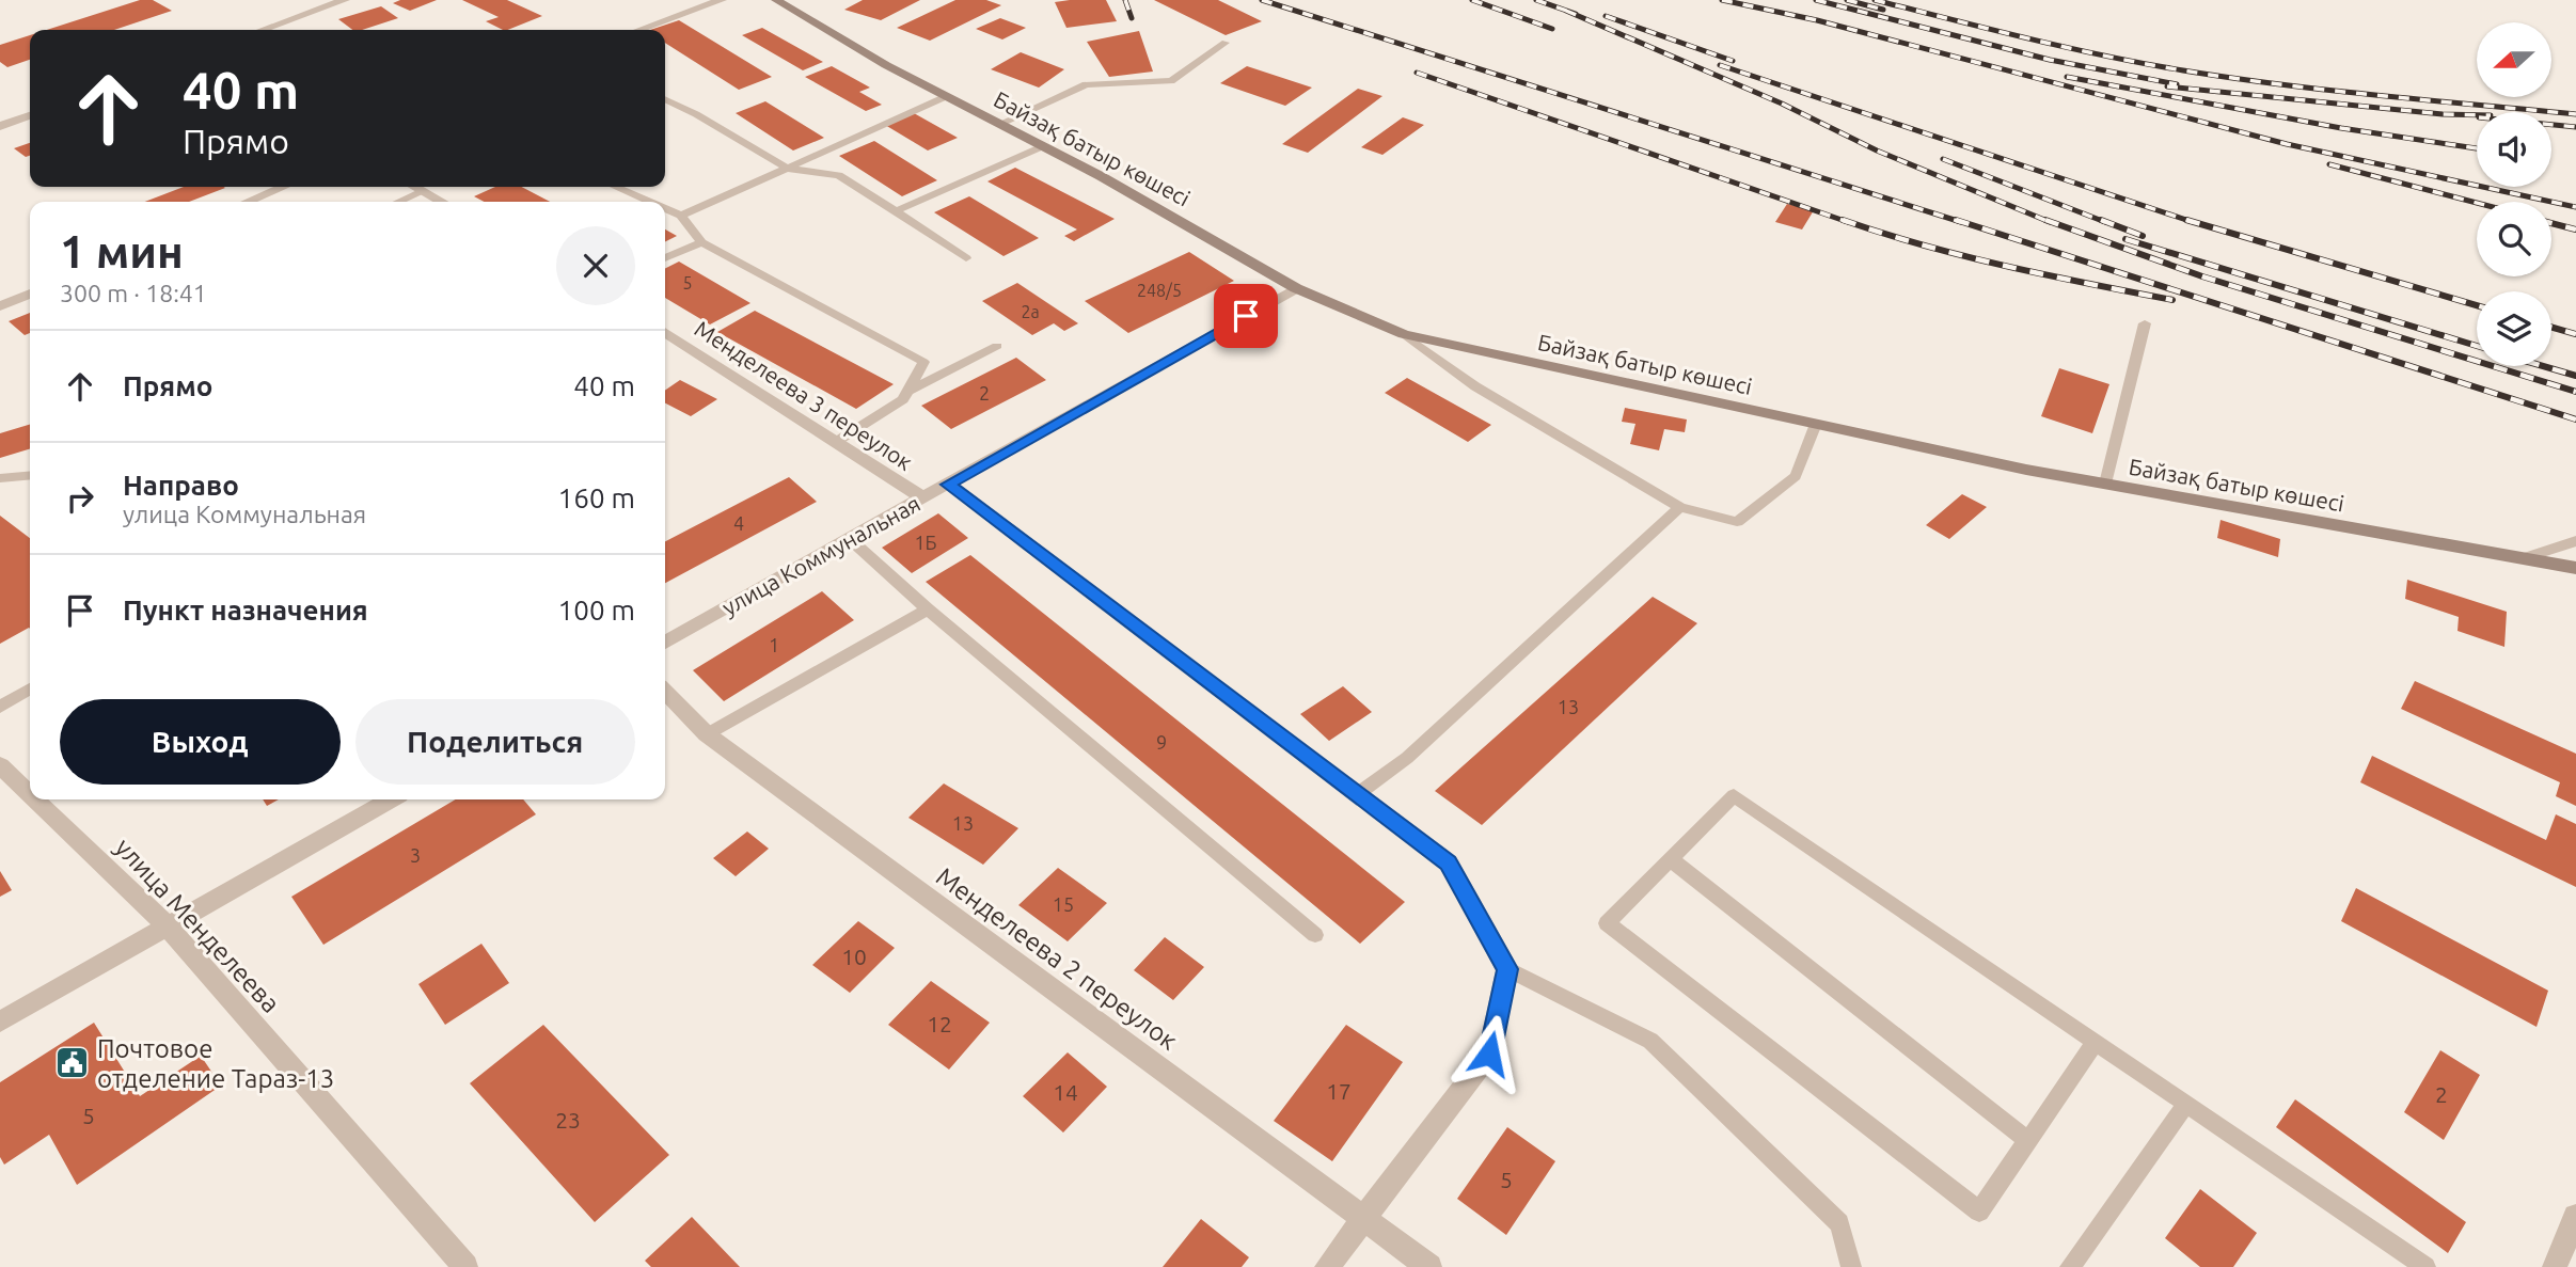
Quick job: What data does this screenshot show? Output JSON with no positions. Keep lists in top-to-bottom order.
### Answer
{
  "streets": {
    "main road": ["Байзақ батыр көшесі"],
    "street": [
      "Менделеева 3 переулок",
      "улица Коммунальная",
      "улица Менделеева",
      "Менделеева 2 переулок"
    ]
  },
  "crossings": [
    ["Байзақ батыр көшесі", "улица Коммунальная"],
    ["Менделеева 3 переулок", "улица Коммунальная"]
  ],
  "places": {
    "public building": ["Почтовое отделение Тараз-13"]
  },
  "house_numbers": [
    "5",
    "248/5",
    "2а",
    "2",
    "4",
    "1Б",
    "1",
    "13",
    "9",
    "13",
    "3",
    "15",
    "10",
    "12",
    "17",
    "14",
    "2",
    "5",
    "23",
    "5"
  ],
  "north": "left",
  "page": {
    "turn": ["40 m", "Прямо"],
    "heading": ["1 мин", "300 m · 18:41"],
    "list": [
      {
        "name": "Прямо",
        "value": "40 m"
      },
      {
        "name": "Направо",
        "note": "улица Коммунальная",
        "value": "160 m"
      },
      {
        "name": "Пункт назначения",
        "value": "100 m"
      }
    ],
    "buttons": ["Выход", "Поделиться"]
  }
}
